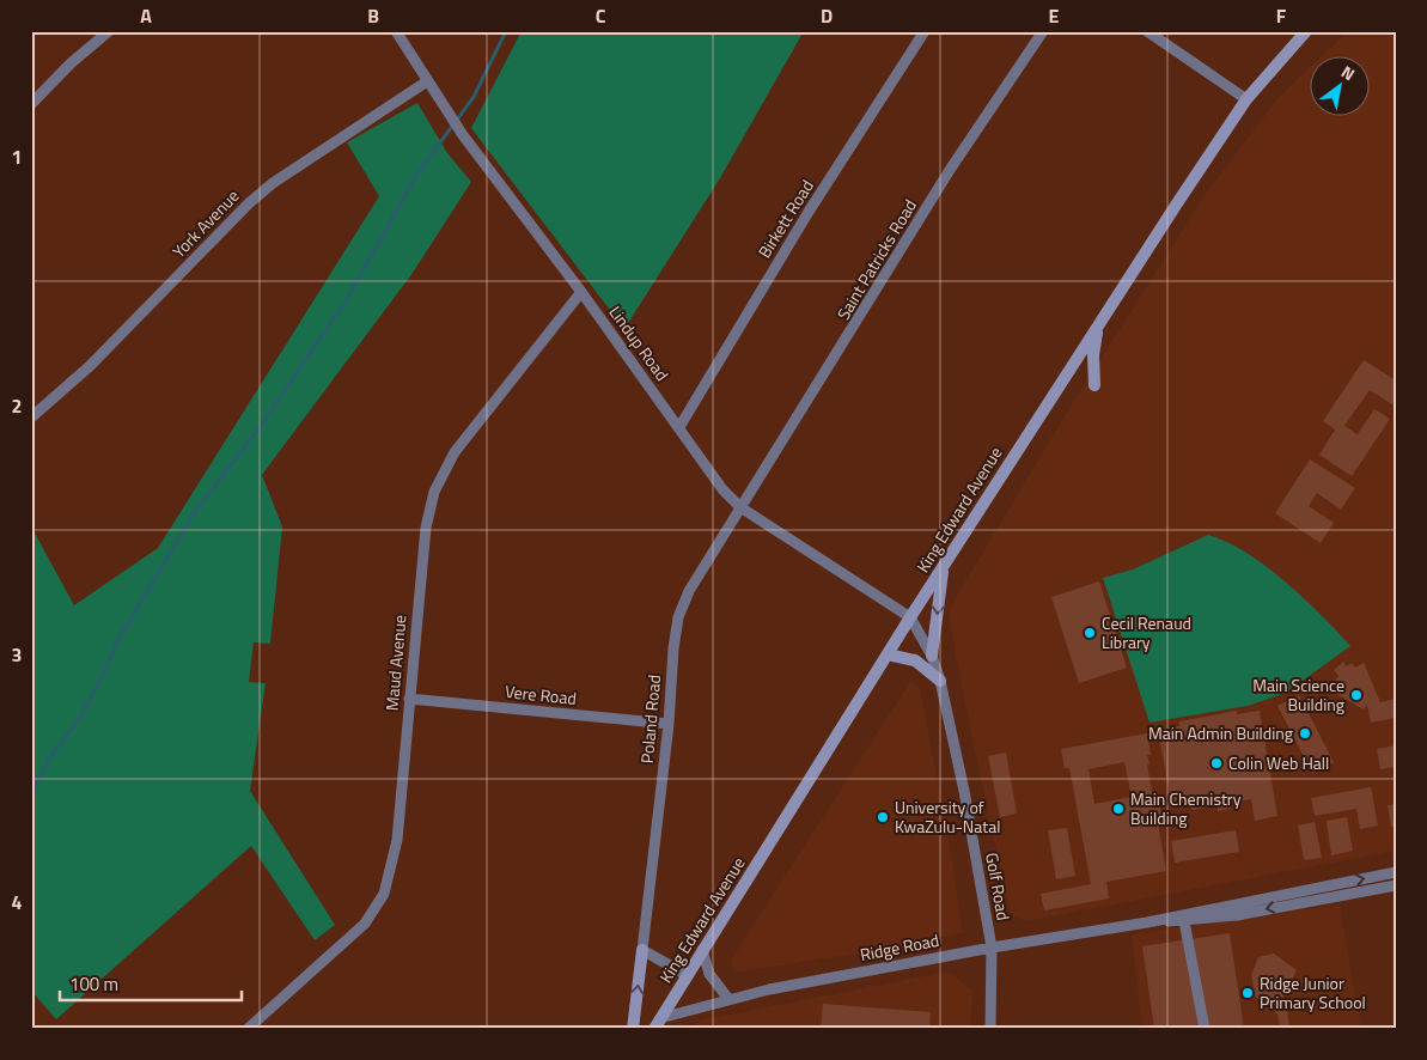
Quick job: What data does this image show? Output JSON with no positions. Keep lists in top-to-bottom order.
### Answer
{
  "streets": {
    "street": [
      "Birkett Road",
      "York Avenue",
      "Saint Patricks Road",
      "Lindup Road",
      "King Edward Avenue",
      "Maud Avenue",
      "Vere Road",
      "Poland Road",
      "Golf Road",
      "Ridge Road"
    ]
  },
  "crossings": [
    ["Birkett Road", "Lindup Road"],
    ["York Avenue", "Lindup Road"],
    ["Saint Patricks Road", "Lindup Road"],
    ["Saint Patricks Road", "Poland Road"],
    ["Lindup Road", "King Edward Avenue"],
    ["Lindup Road", "Maud Avenue"],
    ["Lindup Road", "Poland Road"],
    ["Lindup Road", "Golf Road"],
    ["King Edward Avenue", "Golf Road"],
    ["King Edward Avenue", "Ridge Road"],
    ["Maud Avenue", "Vere Road"],
    ["Vere Road", "Poland Road"],
    ["Golf Road", "Ridge Road"]
  ],
  "places": [
    "Cecil Renaud Library",
    "Main Science Building",
    "Main Admin Building",
    "Colin Web Hall",
    "Main Chemistry Building",
    "University of KwaZulu-Natal",
    "Ridge Junior Primary School"
  ],
  "scale_bar": "100 m",
  "north": "top right",
  "grid": {
    "columns": [
      "A",
      "B",
      "C",
      "D",
      "E",
      "F"
    ],
    "rows": [
      "1",
      "2",
      "3",
      "4"
    ]
  }
}
